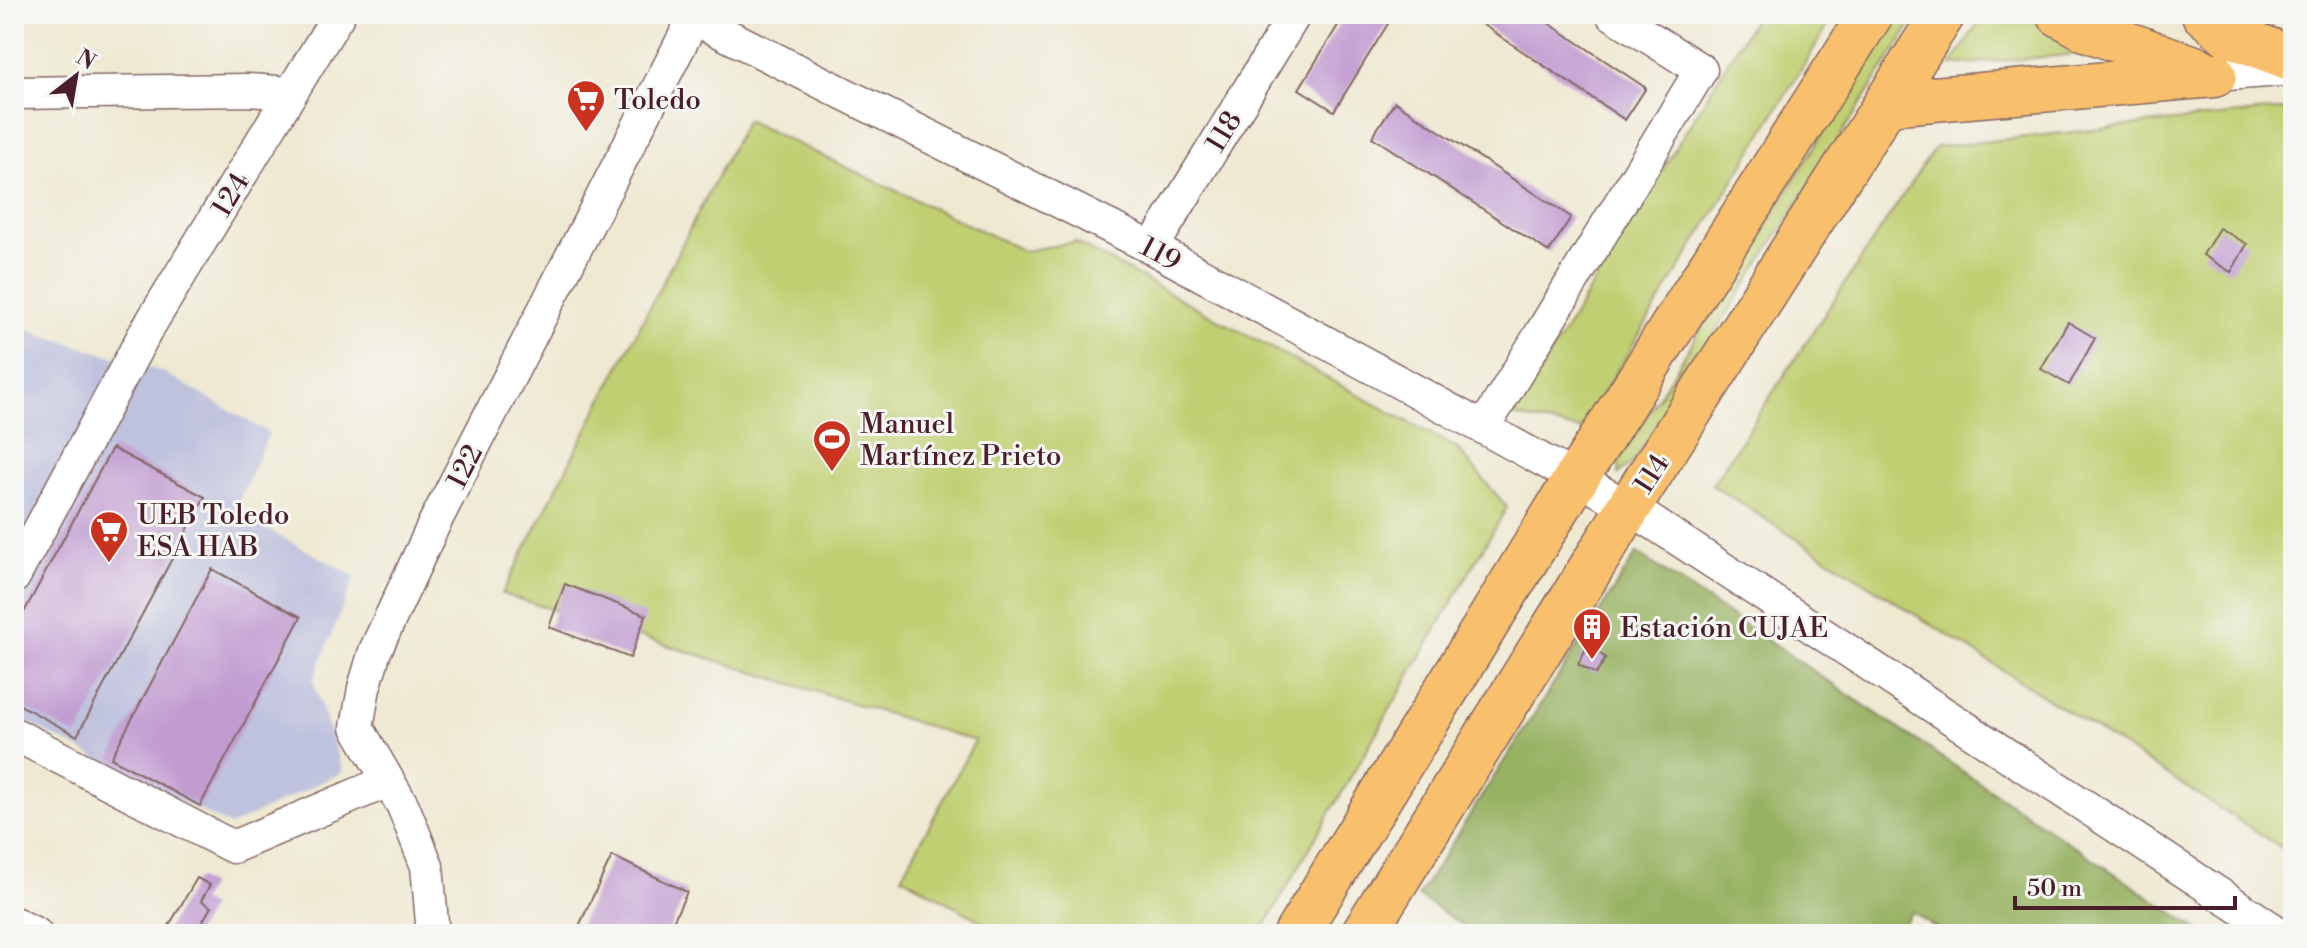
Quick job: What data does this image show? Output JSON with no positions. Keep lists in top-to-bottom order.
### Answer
{
  "streets": {
    "highway": ["114"],
    "street": [
      "118",
      "124",
      "119",
      "122"
    ]
  },
  "crossings": [
    ["118", "119"],
    ["119", "122"],
    ["119", "114"]
  ],
  "places": {
    "supermarket": ["Toledo", "UEB Toledo ESA HAB"],
    "sports": ["Manuel Martínez Prieto"],
    "building": ["Estación CUJAE"]
  },
  "scale_bar": "50 m",
  "north": "top right"
}
